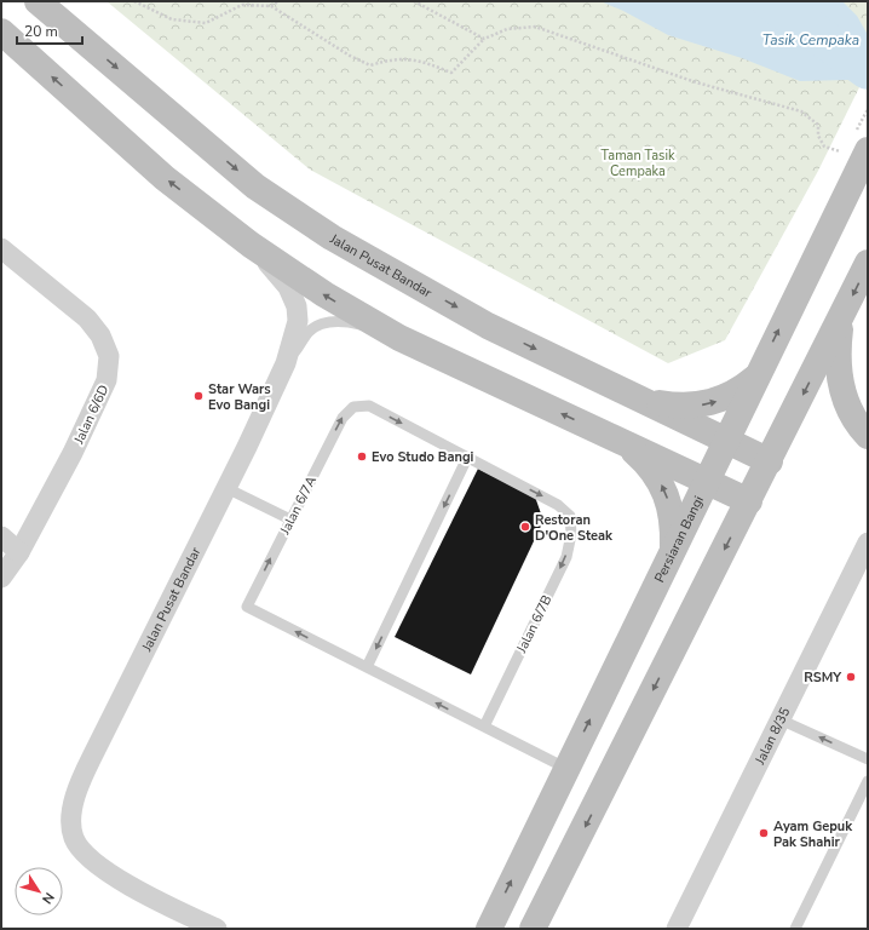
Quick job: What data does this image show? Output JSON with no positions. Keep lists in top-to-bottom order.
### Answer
{
  "streets": {
    "main road": ["Jalan Pusat Bandar", "Persiaran Bangi"],
    "street": ["Jalan 6/6D", "Jalan 8/35"],
    "lane": ["Jalan 6/7A", "Jalan 6/7B"]
  },
  "crossings": [
    ["Jalan Pusat Bandar", "Persiaran Bangi"],
    ["Jalan 6/7A", "Jalan 6/7B"]
  ],
  "water": ["Tasik Cempaka"],
  "parks": ["Taman Tasik Cempaka"],
  "places": [
    "Star Wars Evo Bangi",
    "Evo Studo Bangi",
    "Restoran D'One Steak",
    "RSMY",
    "Ayam Gepuk Pak Shahir"
  ],
  "scale_bar": "20 m",
  "north": "bottom right"
}
